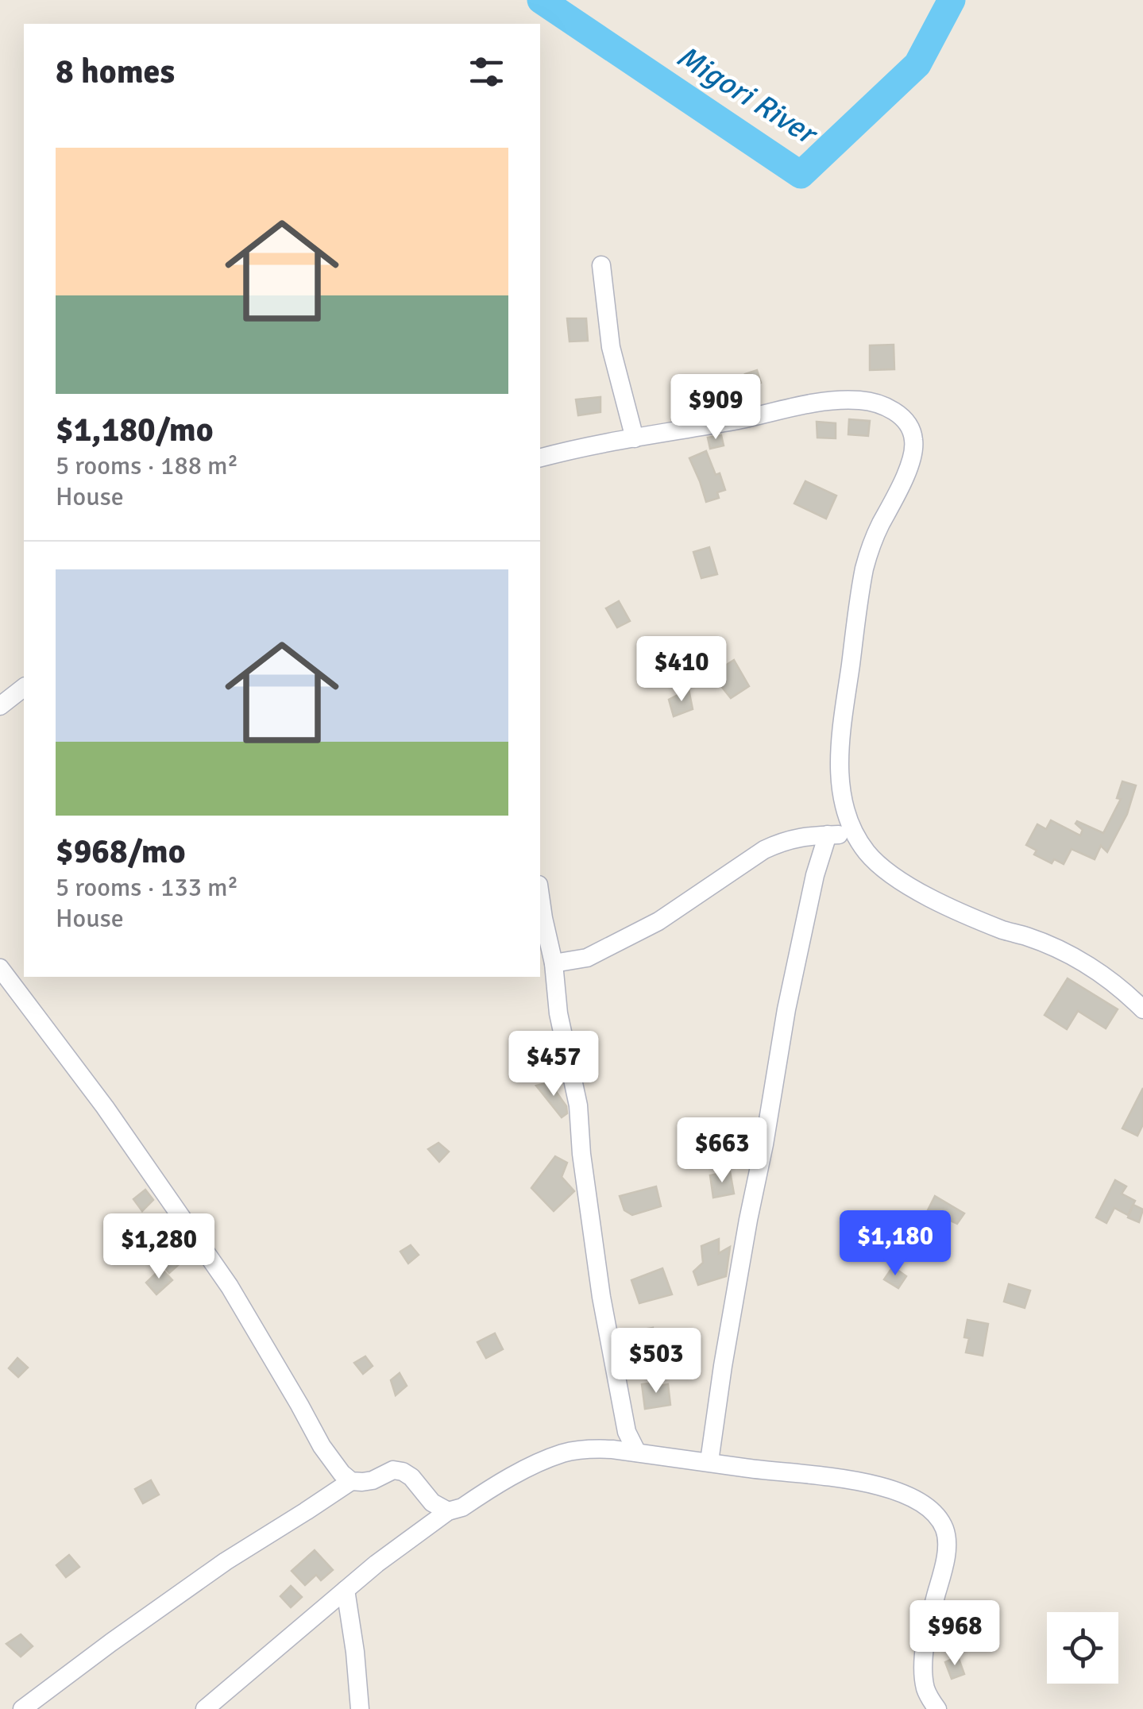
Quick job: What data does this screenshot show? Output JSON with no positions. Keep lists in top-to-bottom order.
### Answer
{
  "water": ["Migori River"],
  "page": {
    "heading": "8 homes",
    "list": [
      {
        "name": "$1,180/mo",
        "note": "5 rooms · 188 m² · House"
      },
      {
        "name": "$968/mo",
        "note": "5 rooms · 133 m² · House"
      }
    ],
    "price": [
      "$909",
      "$410",
      "$457",
      "$663",
      "$1,180",
      "$1,280",
      "$503",
      "$968"
    ]
  }
}
